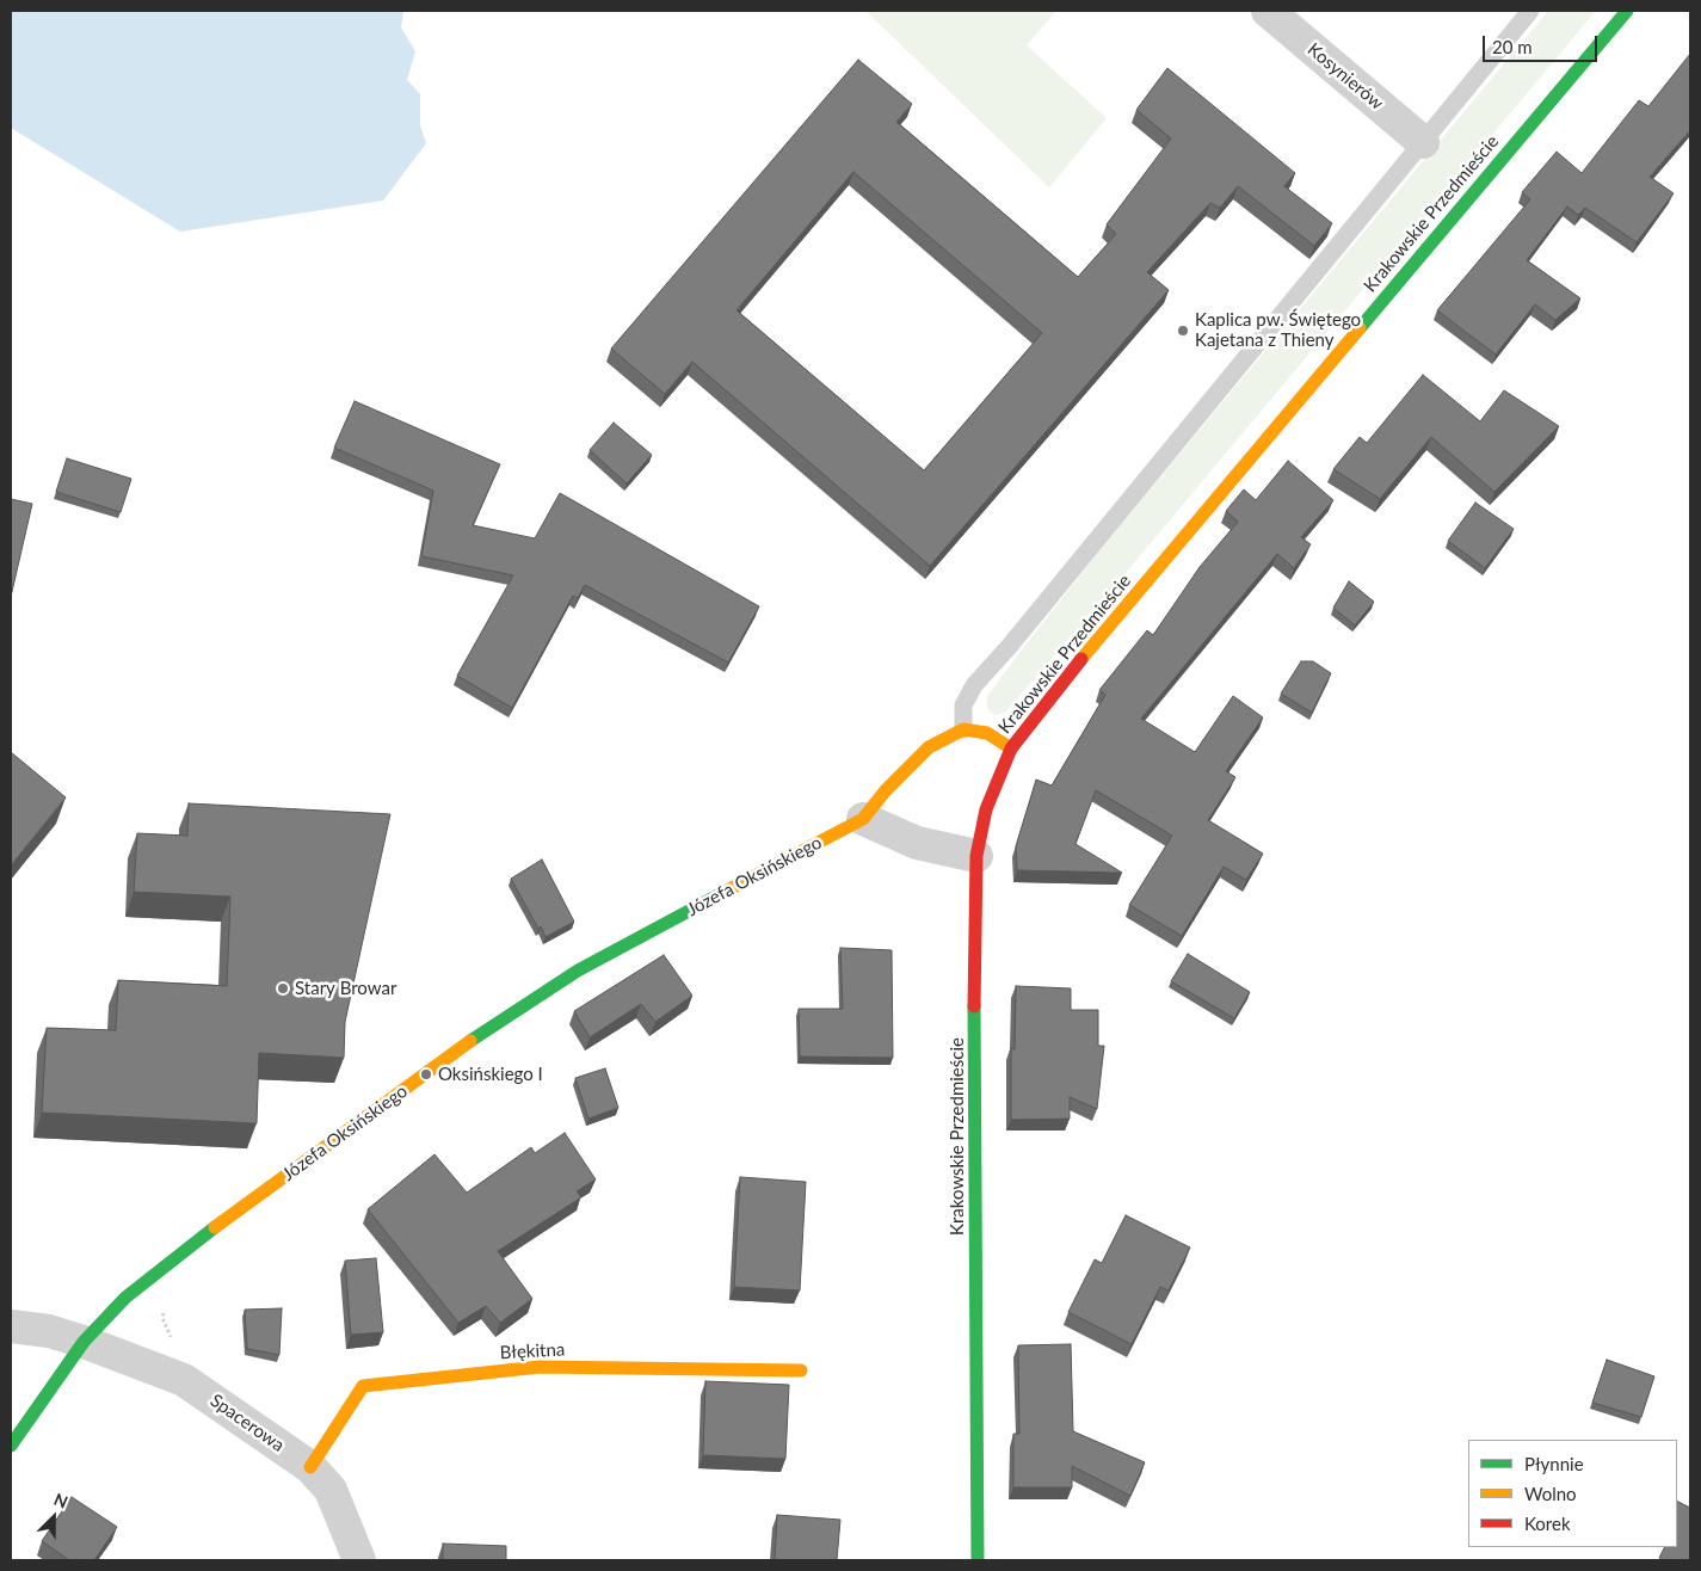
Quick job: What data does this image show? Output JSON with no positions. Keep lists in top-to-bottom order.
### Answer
{
  "streets": {
    "street": [
      "Kosynierów",
      "Krakowskie Przedmieście",
      "Józefa Oksińskiego",
      "Błękitna",
      "Spacerowa"
    ]
  },
  "crossings": [
    ["Józefa Oksińskiego", "Spacerowa"],
    ["Błękitna", "Spacerowa"]
  ],
  "places": ["Kaplica pw. Świętego Kajetana z Thieny", "Stary Browar", "Oksińskiego I"],
  "legend": ["Płynnie", "Wolno", "Korek"],
  "scale_bar": "20 m",
  "north": "top right"
}
